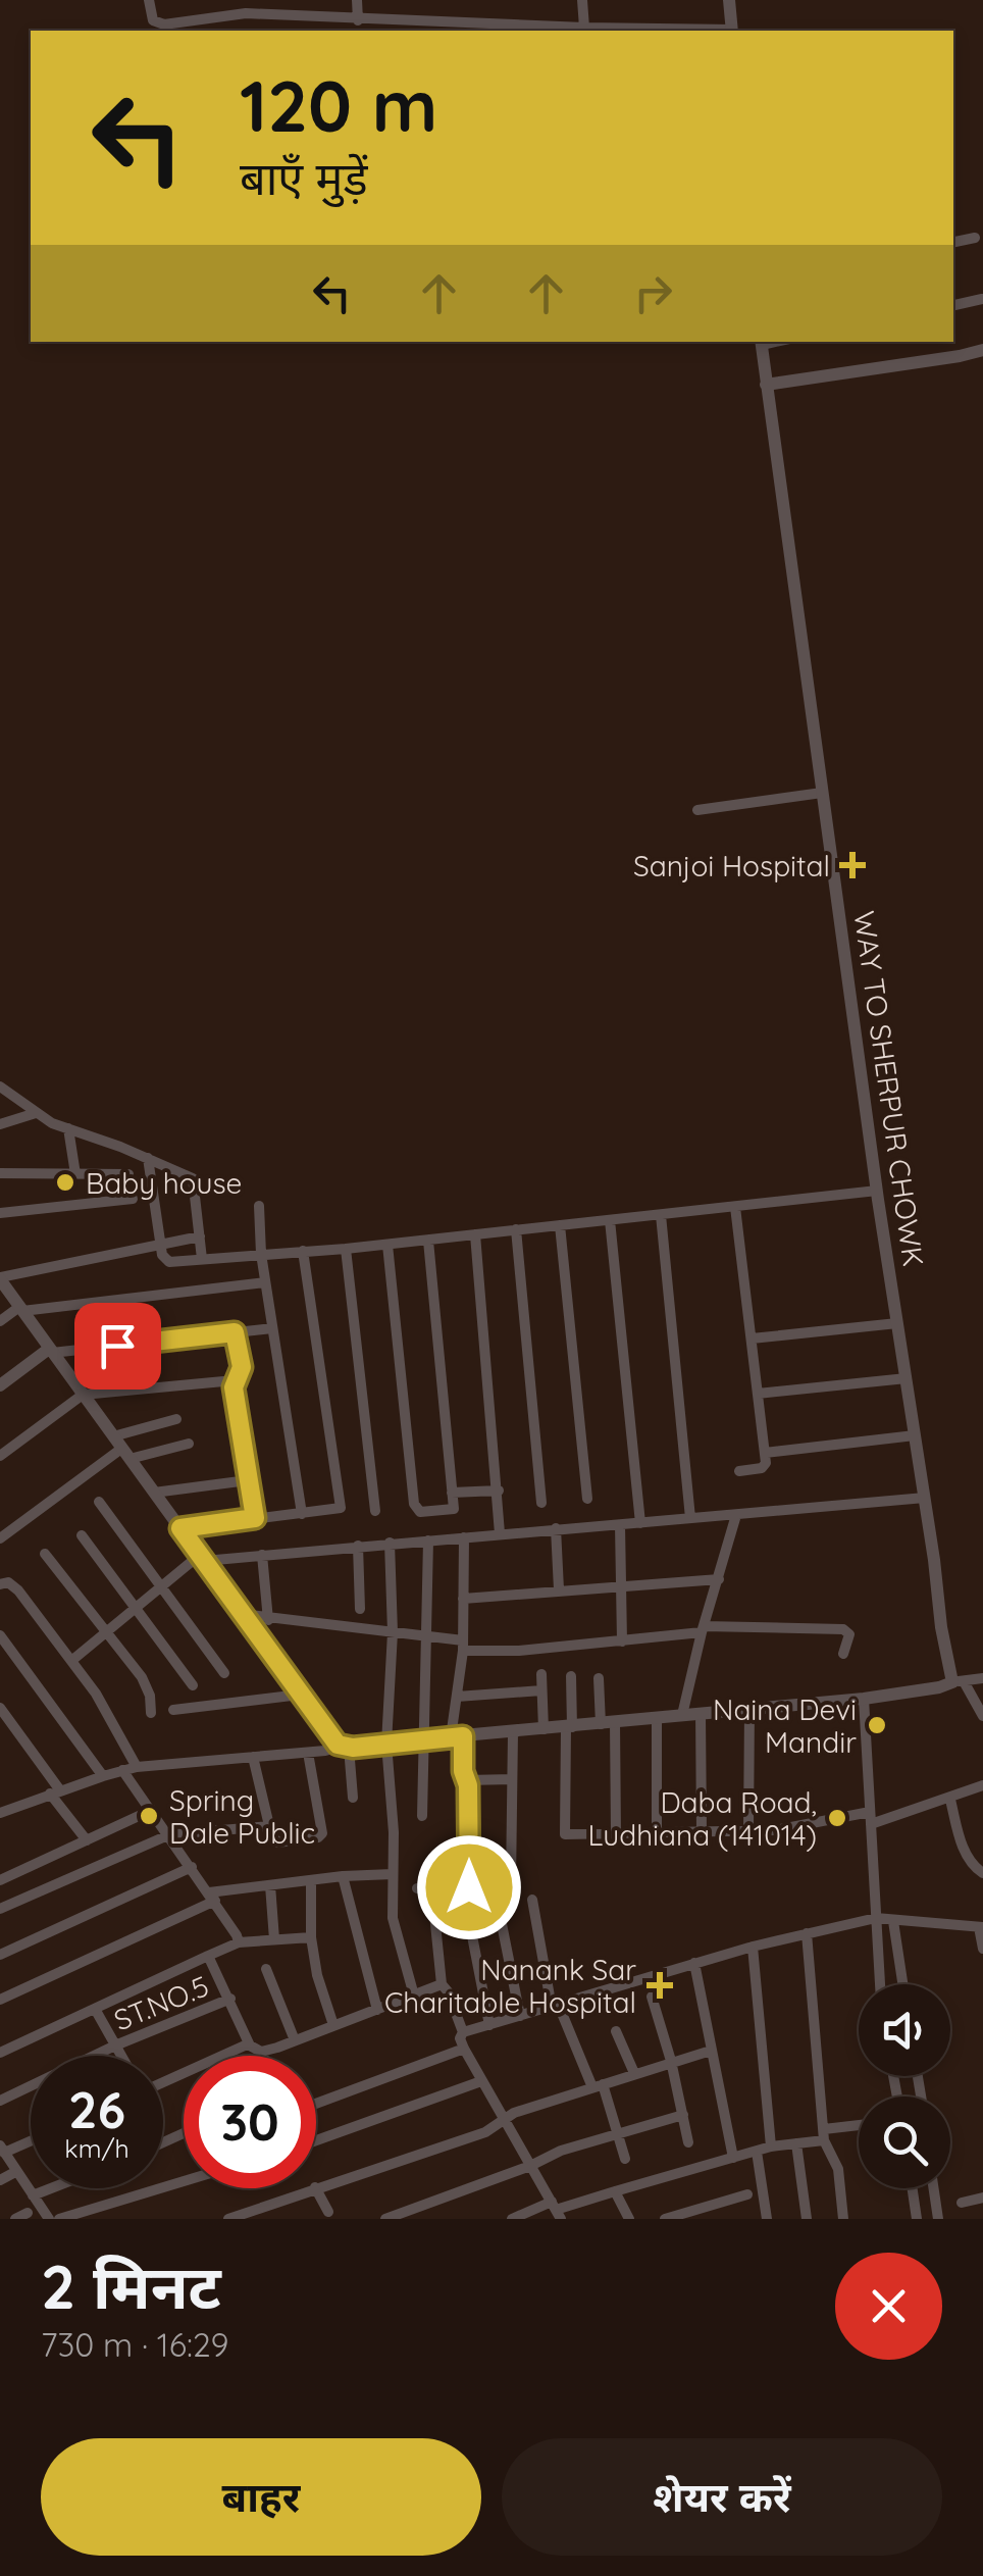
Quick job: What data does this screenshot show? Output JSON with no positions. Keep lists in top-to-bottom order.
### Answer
{
  "streets": {
    "street": ["WAY TO SHERPUR CHOWK", "ST.NO.5"]
  },
  "places": {
    "health": ["Sanjoi Hospital", "Nanank Sar Charitable Hospital"],
    "other": [
      "Baby house",
      "Naina Devi Mandir",
      "Spring Dale Public",
      "Daba Road, Ludhiana (141014)"
    ]
  },
  "page": {
    "turn": ["120 m", "बाएँ मुड़ें"],
    "speed": "26 km/h",
    "limit": "30",
    "heading": ["2 मिनट", "730 m · 16:29"],
    "buttons": ["बाहर", "शेयर करें"]
  }
}
